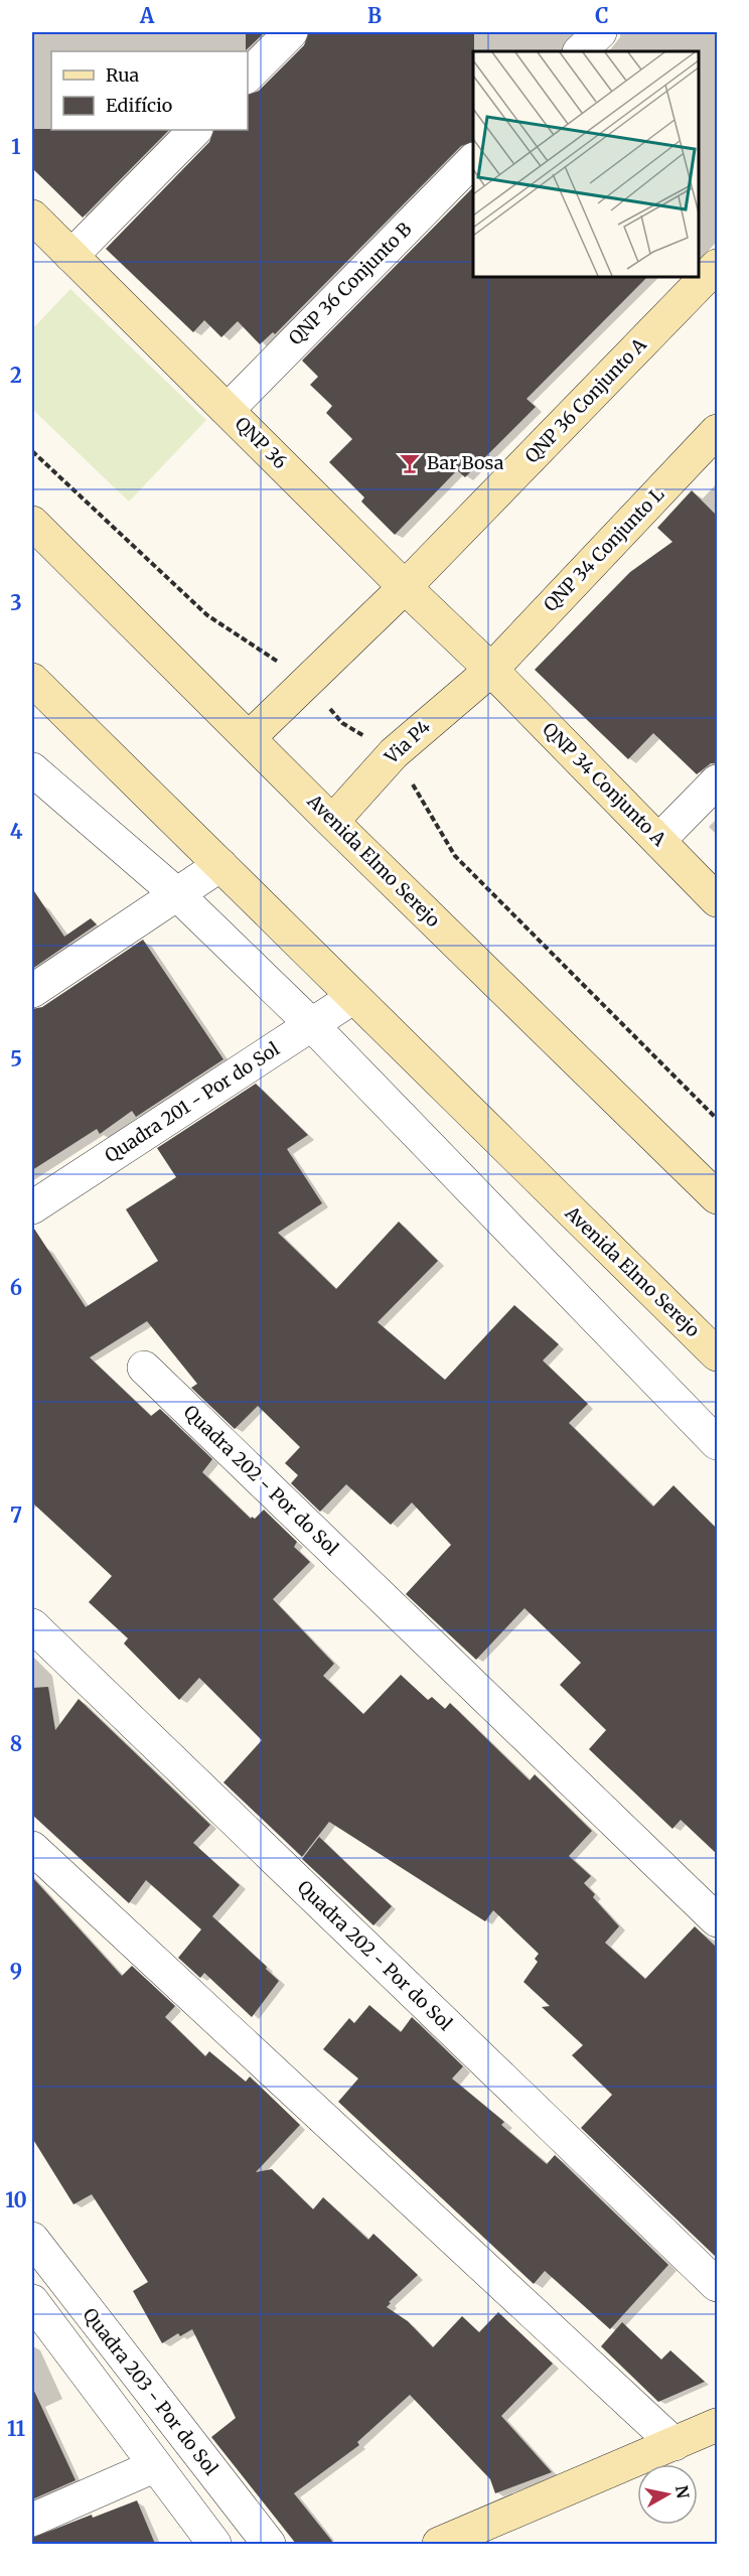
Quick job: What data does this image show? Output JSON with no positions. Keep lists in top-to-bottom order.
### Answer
{
  "streets": {
    "street": [
      "QNP 36 Conjunto B",
      "QNP 36 Conjunto A",
      "QNP 36",
      "QNP 34 Conjunto L",
      "Via P4",
      "QNP 34 Conjunto A",
      "Avenida Elmo Serejo",
      "Quadra 201 - Por do Sol",
      "Quadra 202 - Por do Sol",
      "Quadra 203 - Por do Sol"
    ]
  },
  "crossings": [
    ["QNP 36 Conjunto B", "QNP 36"],
    ["QNP 36 Conjunto A", "QNP 36"],
    ["QNP 36", "QNP 34 Conjunto L"],
    ["QNP 36", "Via P4"],
    ["QNP 36", "QNP 34 Conjunto A"],
    ["QNP 34 Conjunto L", "Via P4"],
    ["QNP 34 Conjunto L", "QNP 34 Conjunto A"],
    ["Via P4", "QNP 34 Conjunto A"],
    ["Via P4", "Avenida Elmo Serejo"],
    ["Avenida Elmo Serejo", "Quadra 201 - Por do Sol"]
  ],
  "places": {
    "bar": ["Bar Bosa"]
  },
  "legend": ["Rua", "Edifício"],
  "north": "right",
  "grid": {
    "columns": ["A", "B", "C"],
    "rows": [
      "1",
      "2",
      "3",
      "4",
      "5",
      "6",
      "7",
      "8",
      "9",
      "10",
      "11"
    ]
  }
}
